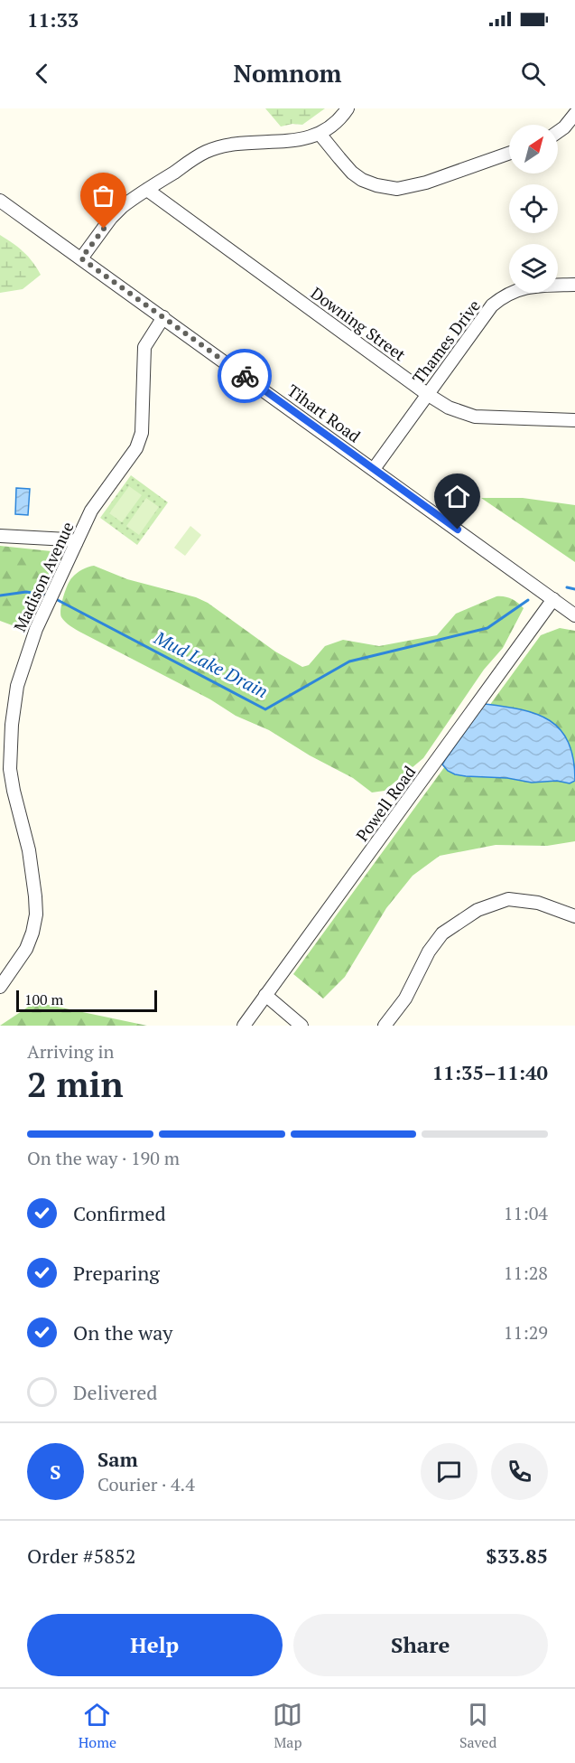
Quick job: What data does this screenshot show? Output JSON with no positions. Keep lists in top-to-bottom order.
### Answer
{
  "streets": {
    "street": [
      "Downing Street",
      "Thames Drive",
      "Tihart Road",
      "Madison Avenue",
      "Powell Road"
    ]
  },
  "crossings": [
    ["Downing Street", "Thames Drive"],
    ["Thames Drive", "Tihart Road"],
    ["Tihart Road", "Madison Avenue"],
    ["Tihart Road", "Powell Road"]
  ],
  "water": ["Mud Lake Drain"],
  "scale_bar": "100 m",
  "north": "top right",
  "page": {
    "status": "11:33",
    "header": "Nomnom",
    "scale": "100 m",
    "heading": ["2 min", "Arriving in", "11:35–11:40"],
    "panel": [
      "Sam",
      "Courier · 4.4",
      "Order #5852",
      "$33.85"
    ],
    "bar": "On the way · 190 m",
    "list": [
      ["Confirmed", "11:04"],
      ["Preparing", "11:28"],
      ["On the way", "11:29"],
      "Delivered"
    ],
    "round": "S",
    "buttons": ["Help", "Share"],
    "tabs": ["Home", "Map", "Saved"]
  }
}
